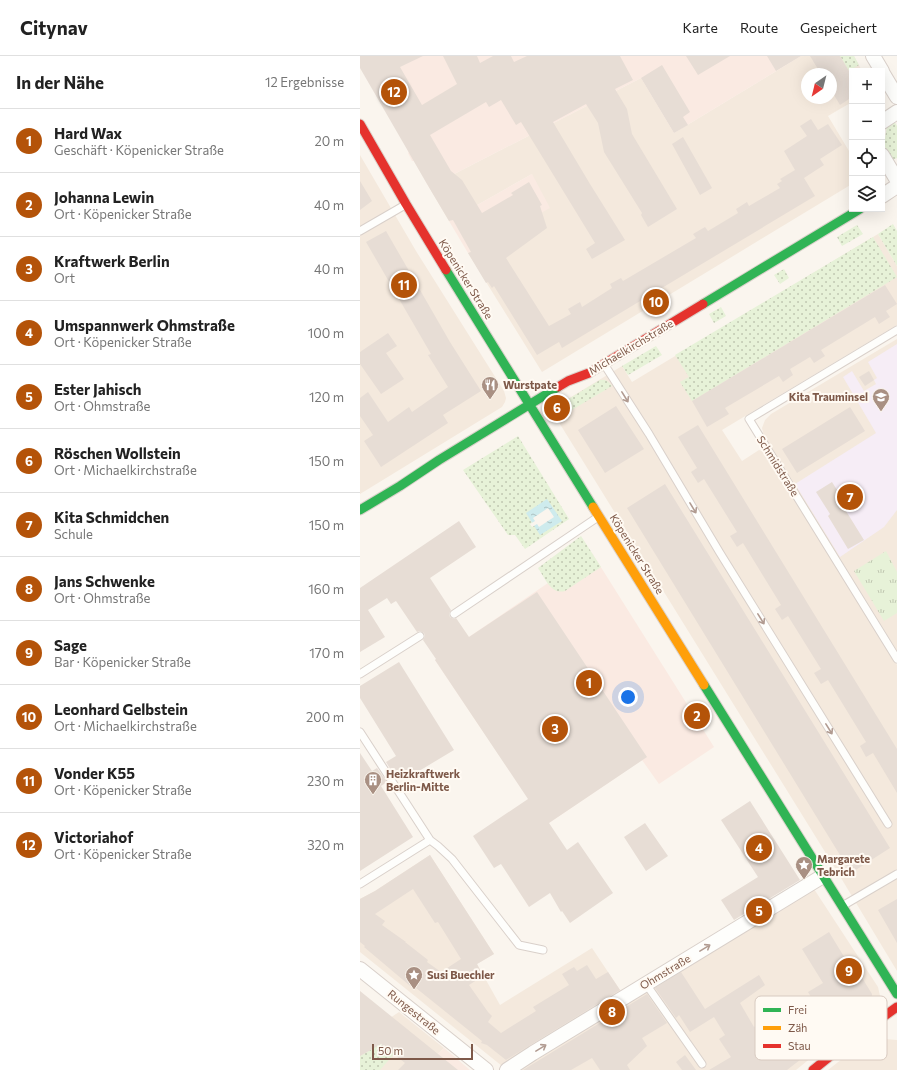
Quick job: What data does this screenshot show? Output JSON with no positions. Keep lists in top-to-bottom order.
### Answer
{
  "streets": {
    "main road": ["Köpenicker Straße", "Michaelkirchstraße"],
    "street": ["Ohmstraße", "Rungestraße"],
    "lane": ["Schmidstraße"]
  },
  "crossings": [
    ["Köpenicker Straße", "Michaelkirchstraße"],
    ["Köpenicker Straße", "Ohmstraße"]
  ],
  "one_way": ["Ohmstraße"],
  "places": {
    "restaurant": ["Wurstpate"],
    "school or university": ["Kita Trauminsel"],
    "building": ["Heizkraftwerk Berlin-Mitte"],
    "place": ["Margarete Tebrich", "Susi Buechler"]
  },
  "legend": ["Frei", "Zäh", "Stau"],
  "scale_bar": "50 m",
  "north": "bottom left",
  "page": {
    "header": "Citynav",
    "nav": ["Karte", "Route", "Gespeichert"],
    "heading": ["In der Nähe", "12 Ergebnisse"],
    "map_buttons": ["+", "−"],
    "pins": [
      "12",
      "11",
      "10",
      "6",
      "7",
      "1",
      "2",
      "3",
      "4",
      "5",
      "9",
      "8"
    ],
    "list": [
      {
        "mark": "1",
        "name": "Hard Wax",
        "note": "Geschäft · Köpenicker Straße",
        "value": "20 m"
      },
      {
        "mark": "2",
        "name": "Johanna Lewin",
        "note": "Ort · Köpenicker Straße",
        "value": "40 m"
      },
      {
        "mark": "3",
        "name": "Kraftwerk Berlin",
        "note": "Ort",
        "value": "40 m"
      },
      {
        "mark": "4",
        "name": "Umspannwerk Ohmstraße",
        "note": "Ort · Köpenicker Straße",
        "value": "100 m"
      },
      {
        "mark": "5",
        "name": "Ester Jahisch",
        "note": "Ort · Ohmstraße",
        "value": "120 m"
      },
      {
        "mark": "6",
        "name": "Röschen Wollstein",
        "note": "Ort · Michaelkirchstraße",
        "value": "150 m"
      },
      {
        "mark": "7",
        "name": "Kita Schmidchen",
        "note": "Schule",
        "value": "150 m"
      },
      {
        "mark": "8",
        "name": "Jans Schwenke",
        "note": "Ort · Ohmstraße",
        "value": "160 m"
      },
      {
        "mark": "9",
        "name": "Sage",
        "note": "Bar · Köpenicker Straße",
        "value": "170 m"
      },
      {
        "mark": "10",
        "name": "Leonhard Gelbstein",
        "note": "Ort · Michaelkirchstraße",
        "value": "200 m"
      },
      {
        "mark": "11",
        "name": "Vonder K55",
        "note": "Ort · Köpenicker Straße",
        "value": "230 m"
      },
      {
        "mark": "12",
        "name": "Victoriahof",
        "note": "Ort · Köpenicker Straße",
        "value": "320 m"
      }
    ],
    "scale": "50 m"
  }
}
